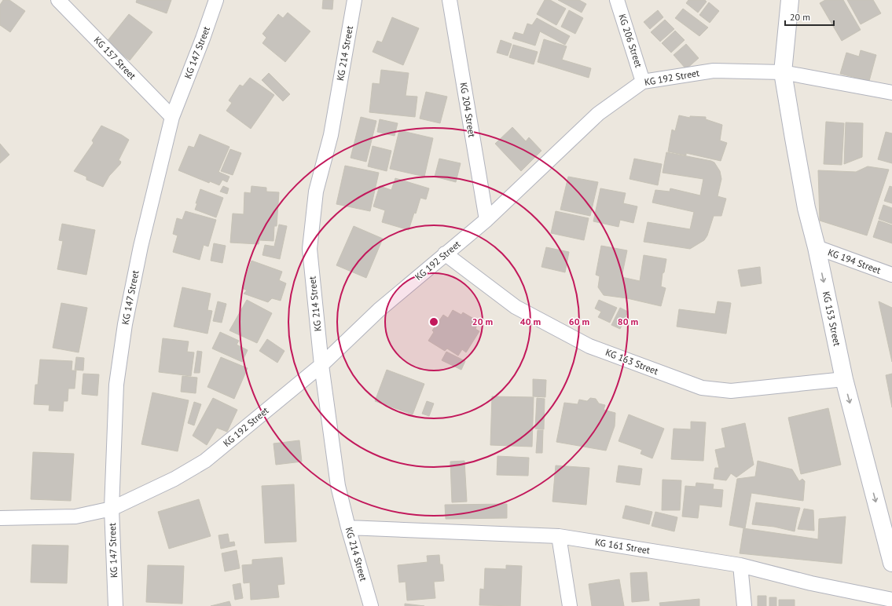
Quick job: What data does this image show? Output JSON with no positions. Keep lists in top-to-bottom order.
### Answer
{
  "streets": {
    "street": [
      "KG 206 Street",
      "KG 147 Street",
      "KG 214 Street",
      "KG 157 Street",
      "KG 192 Street",
      "KG 204 Street",
      "KG 194 Street",
      "KG 153 Street",
      "KG 163 Street",
      "KG 161 Street"
    ]
  },
  "crossings": [
    ["KG 206 Street", "KG 192 Street"],
    ["KG 147 Street", "KG 157 Street"],
    ["KG 147 Street", "KG 192 Street"],
    ["KG 214 Street", "KG 192 Street"],
    ["KG 214 Street", "KG 161 Street"],
    ["KG 192 Street", "KG 204 Street"],
    ["KG 192 Street", "KG 153 Street"],
    ["KG 192 Street", "KG 163 Street"],
    ["KG 194 Street", "KG 153 Street"],
    ["KG 153 Street", "KG 163 Street"]
  ],
  "one_way": ["KG 153 Street"],
  "scale_bar": "20 m",
  "rings": [
    "20 m",
    "40 m",
    "60 m",
    "80 m"
  ]
}
